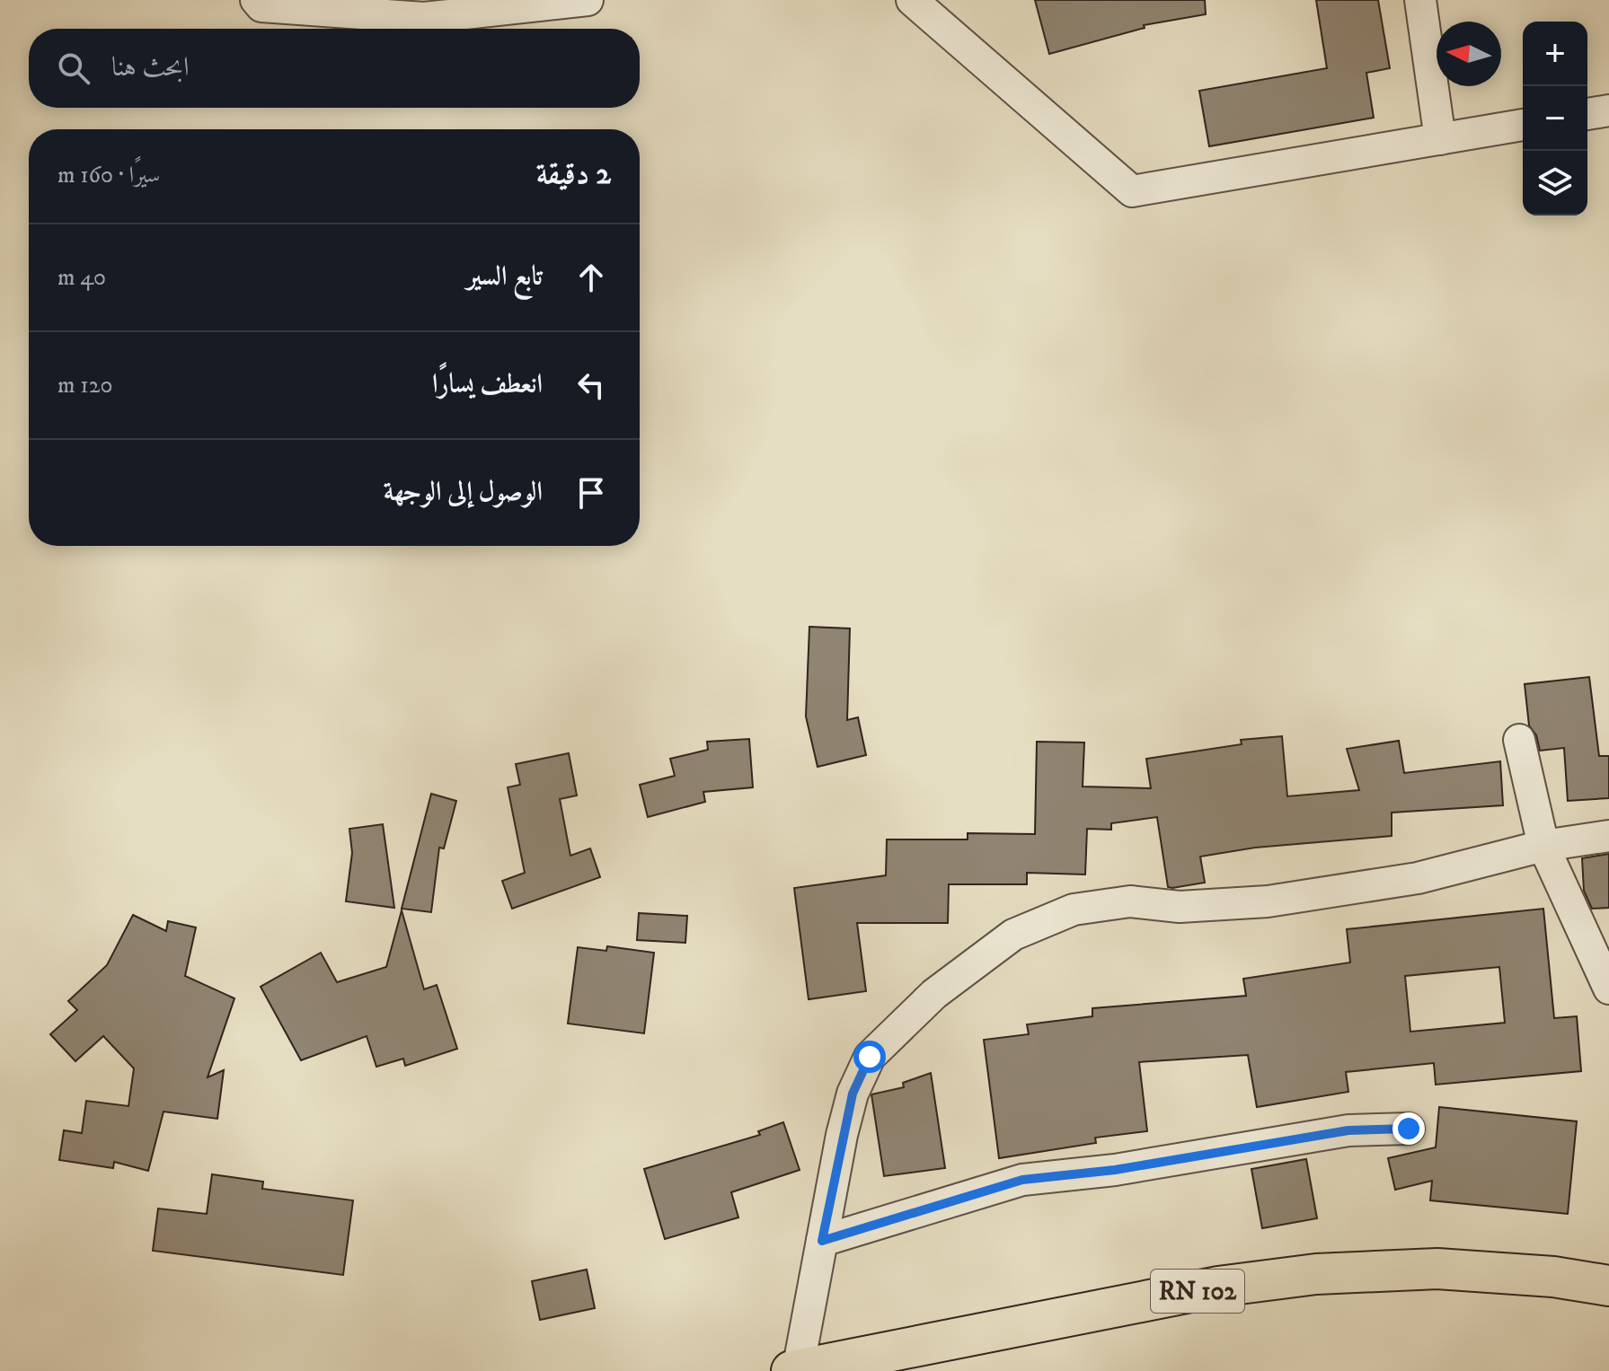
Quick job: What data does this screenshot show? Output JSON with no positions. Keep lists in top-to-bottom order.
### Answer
{
  "streets": {
    "main road": ["RN 102"]
  },
  "north": "left",
  "page": {
    "map_buttons": ["+", "−"],
    "search": "ابحث هنا",
    "heading": ["2 دقيقة", "سيرًا · 160 m"],
    "list": [
      ["تابع السير", "40 m"],
      ["انعطف يسارًا", "120 m"],
      "الوصول إلى الوجهة"
    ]
  }
}
